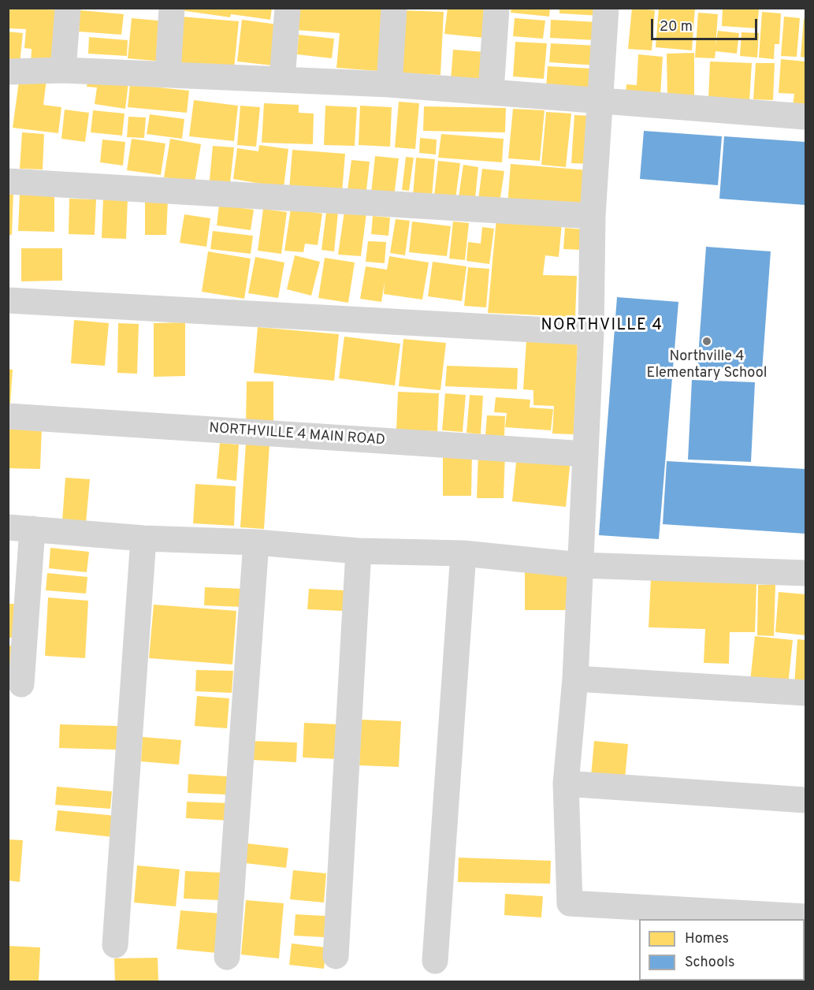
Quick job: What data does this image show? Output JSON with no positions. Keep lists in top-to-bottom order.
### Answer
{
  "streets": {
    "street": ["NORTHVILLE 4 MAIN ROAD"]
  },
  "districts": ["NORTHVILLE 4"],
  "places": ["Northville 4 Elementary School"],
  "legend": ["Homes", "Schools"],
  "scale_bar": "20 m"
}
